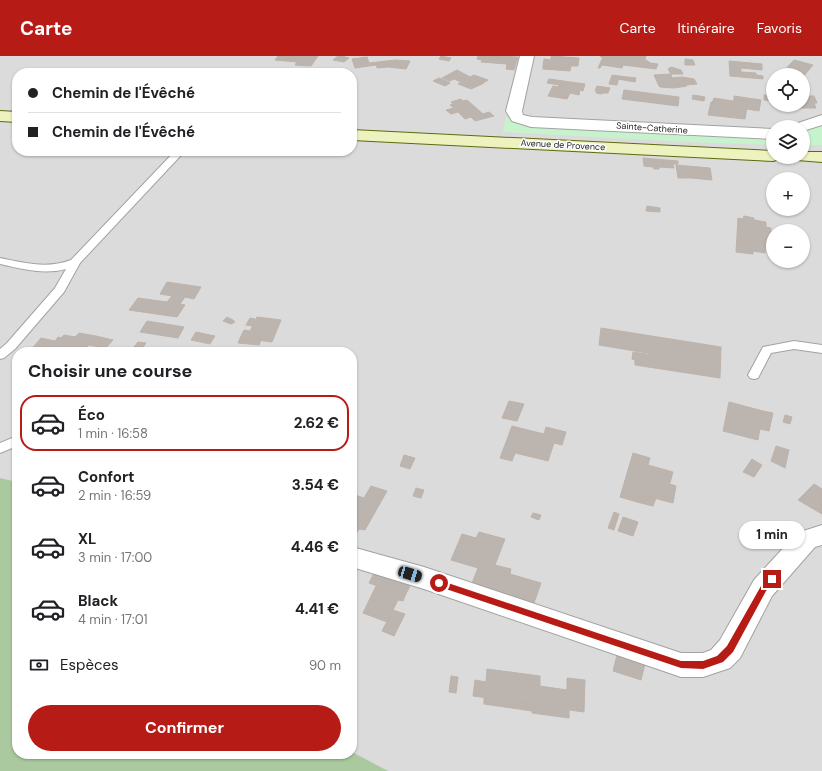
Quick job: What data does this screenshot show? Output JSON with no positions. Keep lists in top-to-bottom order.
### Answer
{
  "streets": {
    "main road": ["Avenue de Provence"],
    "street": ["Sainte-Catherine"]
  },
  "page": {
    "header": "Carte",
    "nav": ["Carte", "Itinéraire", "Favoris"],
    "map_buttons": ["+", "−"],
    "banner": ["Chemin de l'Évêché", "Chemin de l'Évêché"],
    "heading": "Choisir une course",
    "list": [
      {
        "name": "Éco",
        "note": "1 min · 16:58",
        "value": "2.62 €"
      },
      {
        "name": "Confort",
        "note": "2 min · 16:59",
        "value": "3.54 €"
      },
      {
        "name": "XL",
        "note": "3 min · 17:00",
        "value": "4.46 €"
      },
      {
        "name": "Black",
        "note": "4 min · 17:01",
        "value": "4.41 €"
      }
    ],
    "bubble": "1 min",
    "pay": ["Espèces", "90 m"],
    "buttons": "Confirmer"
  }
}
